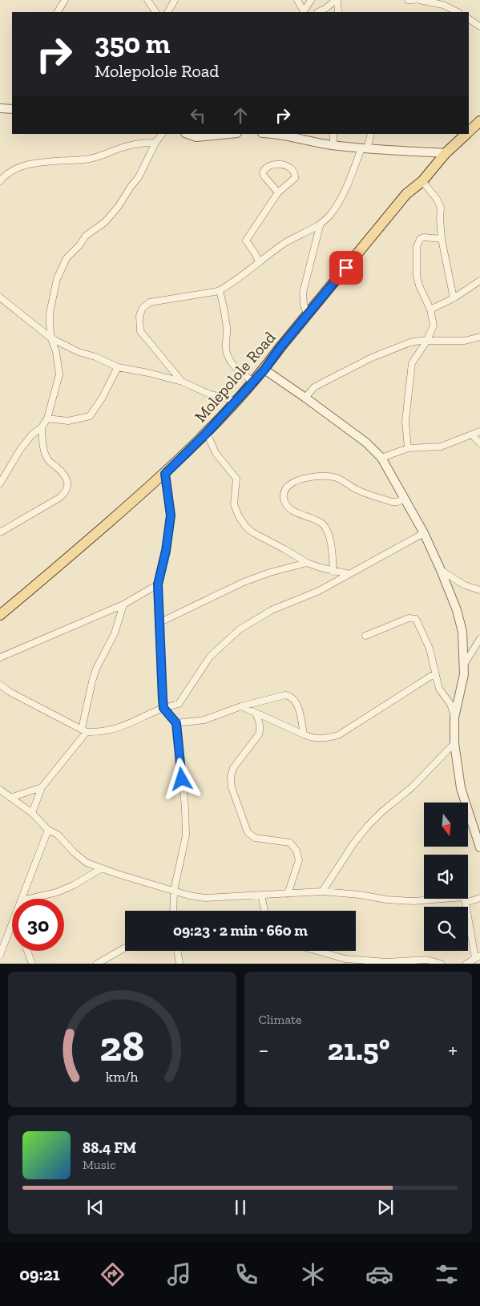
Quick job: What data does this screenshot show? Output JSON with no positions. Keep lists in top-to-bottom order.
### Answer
{
  "streets": {
    "main road": ["Molepolole Road"]
  },
  "north": "bottom",
  "page": {
    "turn": ["350 m", "Molepolole Road"],
    "limit": "30",
    "trip": "09:23 · 2 min · 660 m",
    "tile": "Climate",
    "heat": ["−", "21.5°", "+"],
    "song": ["88.4 FM", "Music"],
    "tabs": "09:21",
    "gauge": ["28", "km/h"]
  }
}
